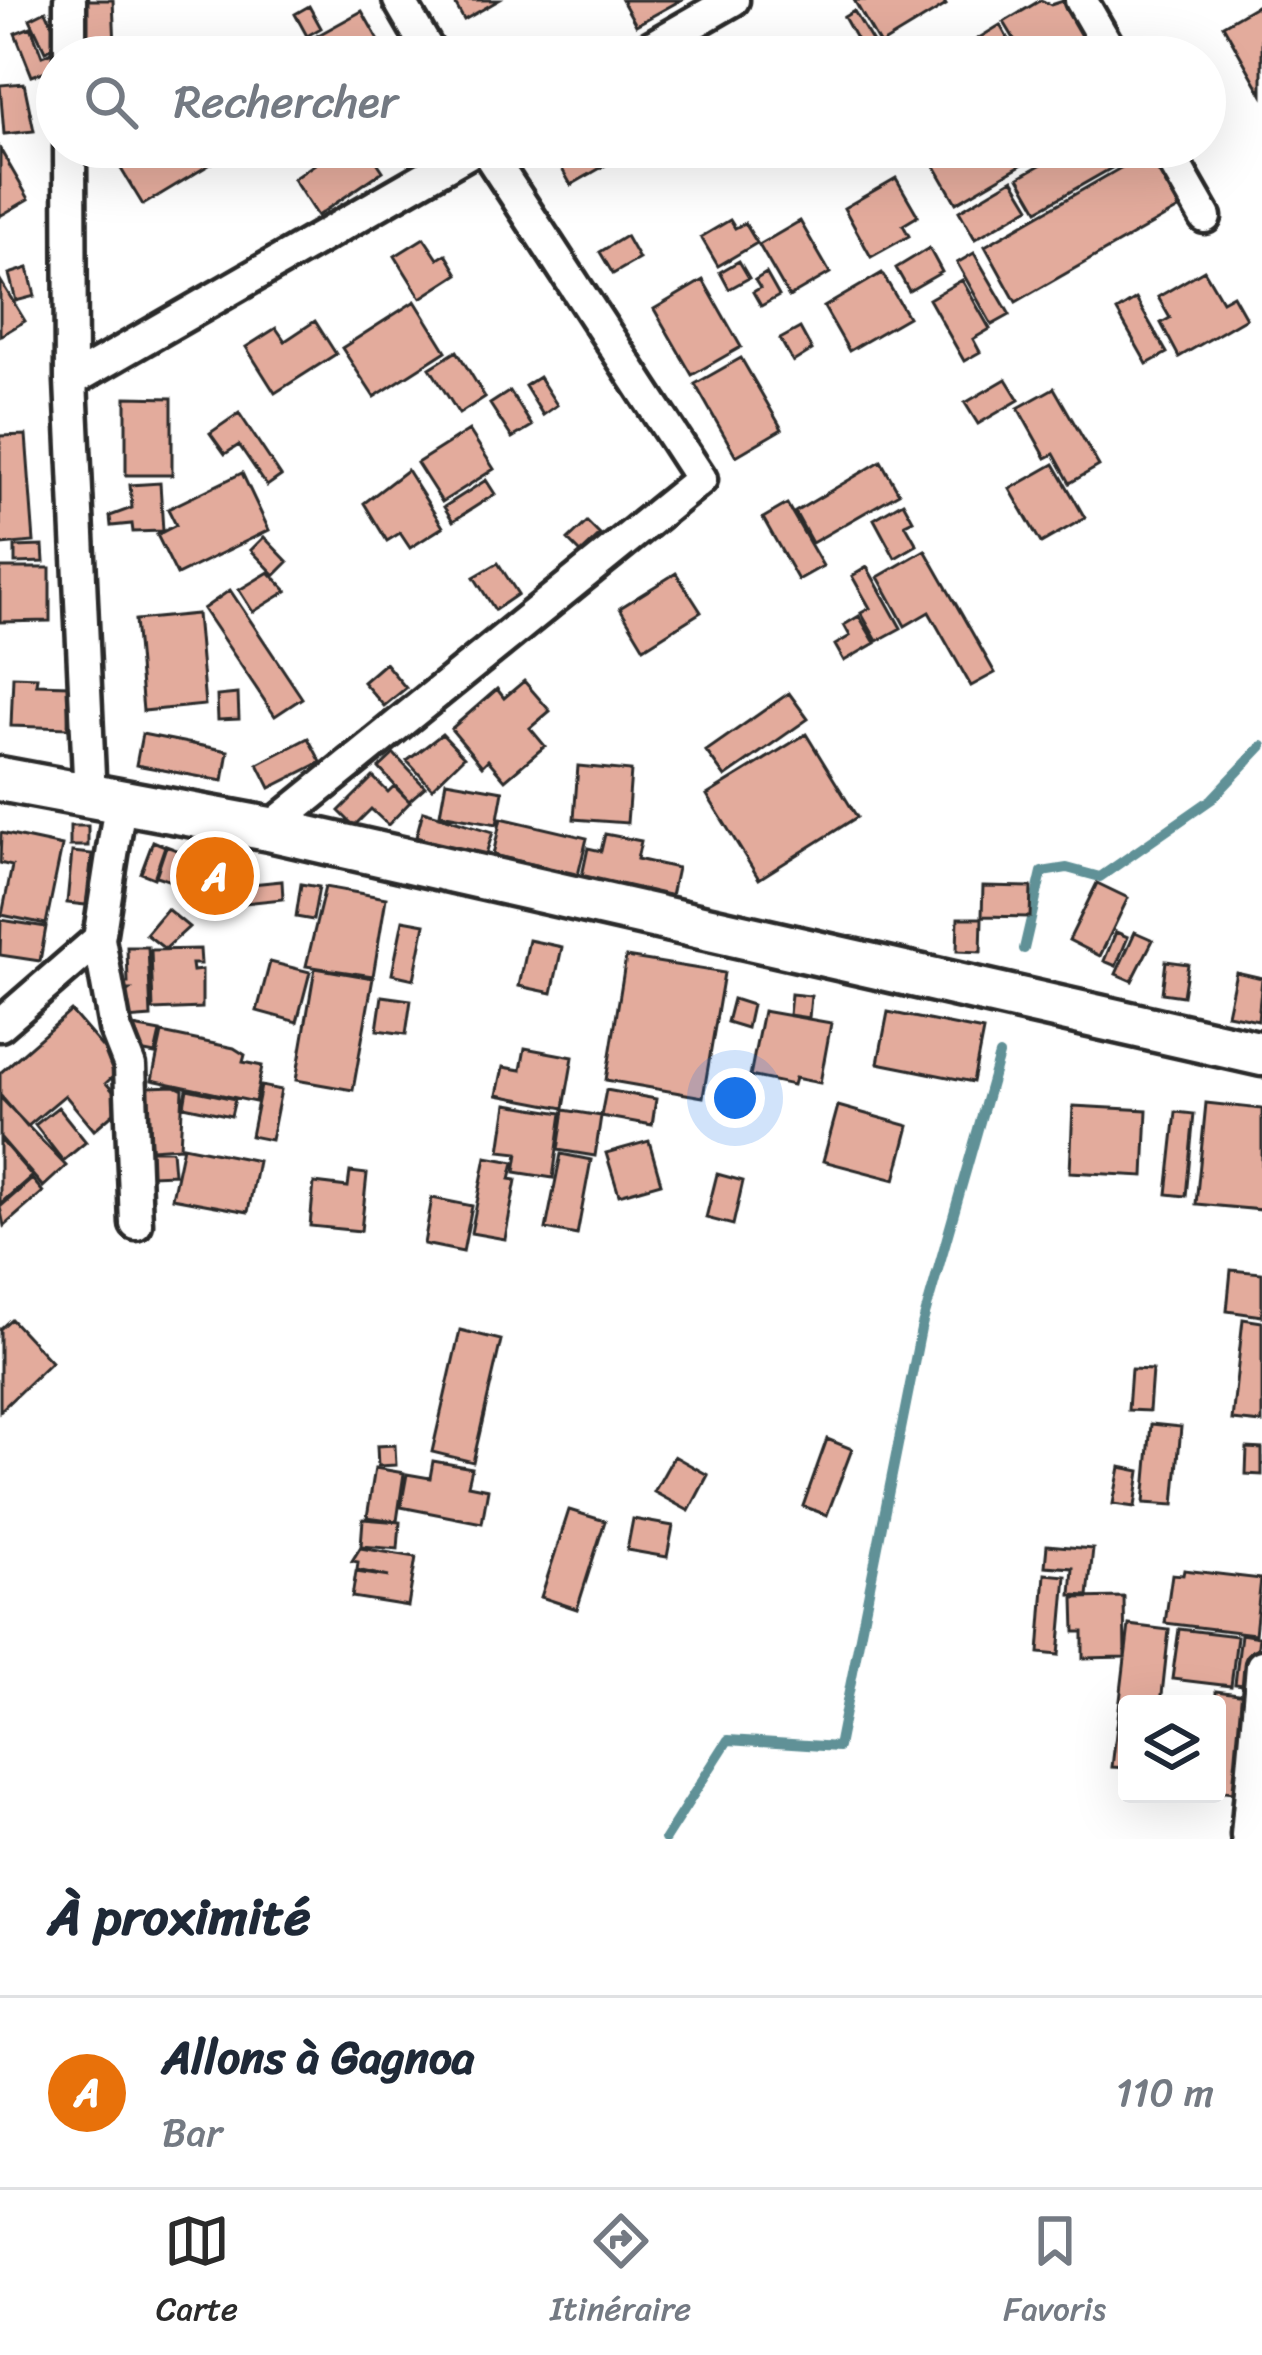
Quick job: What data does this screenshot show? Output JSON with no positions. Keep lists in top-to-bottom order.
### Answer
{
  "page": {
    "search": "Rechercher",
    "pins": "A",
    "heading": "À proximité",
    "list": [
      {
        "mark": "A",
        "name": "Allons à Gagnoa",
        "note": "Bar",
        "value": "110 m"
      }
    ],
    "nav": ["Carte", "Itinéraire", "Favoris"]
  }
}
